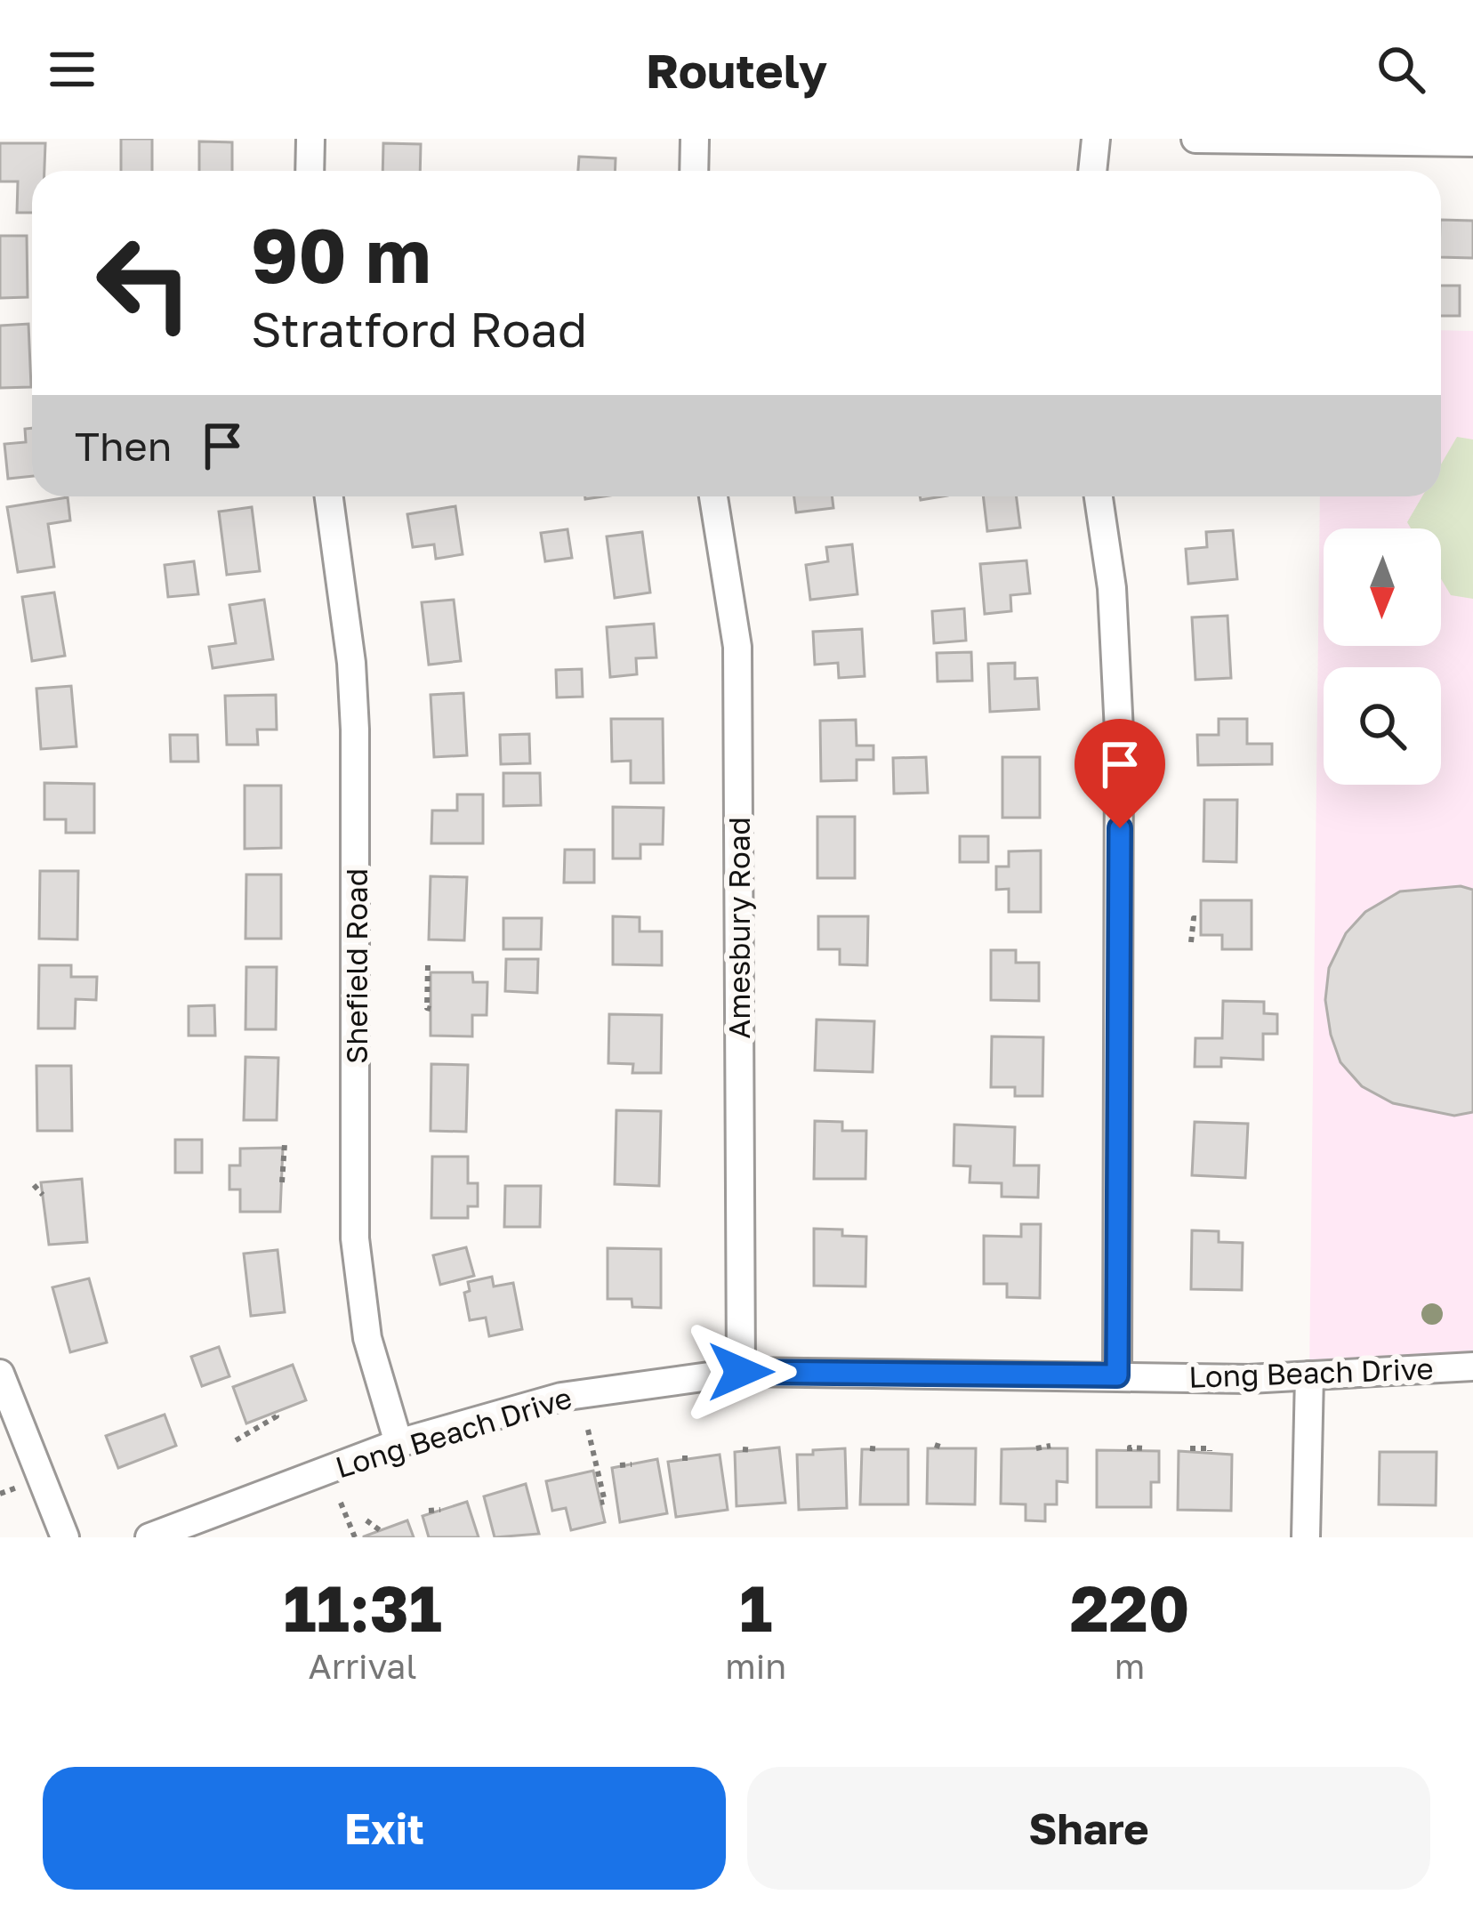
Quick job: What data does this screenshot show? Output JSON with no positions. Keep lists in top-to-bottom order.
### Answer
{
  "streets": {
    "street": ["Amesbury Road", "Shefield Road", "Long Beach Drive"]
  },
  "crossings": [
    ["Amesbury Road", "Long Beach Drive"],
    ["Shefield Road", "Long Beach Drive"]
  ],
  "north": "bottom",
  "page": {
    "header": "Routely",
    "turn": ["90 m", "Stratford Road"],
    "then": "Then",
    "eta": [
      "11:31",
      "Arrival",
      "1",
      "min",
      "220",
      "m"
    ],
    "buttons": ["Exit", "Share"]
  }
}
